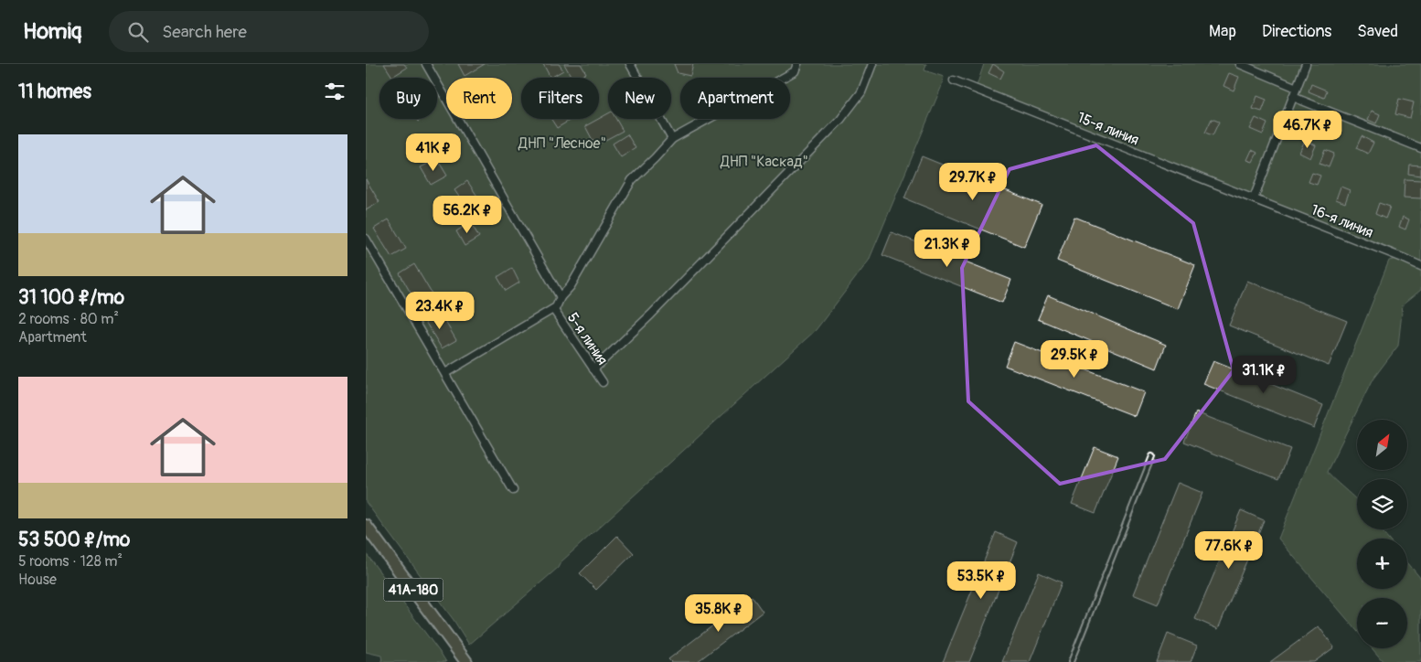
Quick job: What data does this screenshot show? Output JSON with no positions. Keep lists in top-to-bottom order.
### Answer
{
  "streets": {
    "main road": ["41А-180"],
    "street": ["15-я линия", "16-я линия", "5-я линия"]
  },
  "crossings": [
    ["15-я линия", "16-я линия"]
  ],
  "parks": ["ДНП \"Лесное\"", "ДНП \"Каскад\""],
  "north": "top right",
  "page": {
    "header": "Homiq",
    "search": "Search here",
    "nav": ["Map", "Directions", "Saved"],
    "heading": "11 homes",
    "chip": [
      "Buy",
      "Rent",
      "Filters",
      "New",
      "Apartment"
    ],
    "price": [
      "46.7K ₽",
      "41K ₽",
      "29.7K ₽",
      "56.2K ₽",
      "21.3K ₽",
      "23.4K ₽",
      "29.5K ₽",
      "31.1K ₽",
      "77.6K ₽",
      "53.5K ₽",
      "35.8K ₽"
    ],
    "list": [
      {
        "name": "31 100 ₽/mo",
        "note": "2 rooms · 80 m² · Apartment"
      },
      {
        "name": "53 500 ₽/mo",
        "note": "5 rooms · 128 m² · House"
      }
    ],
    "map_buttons": ["+", "−"]
  }
}
